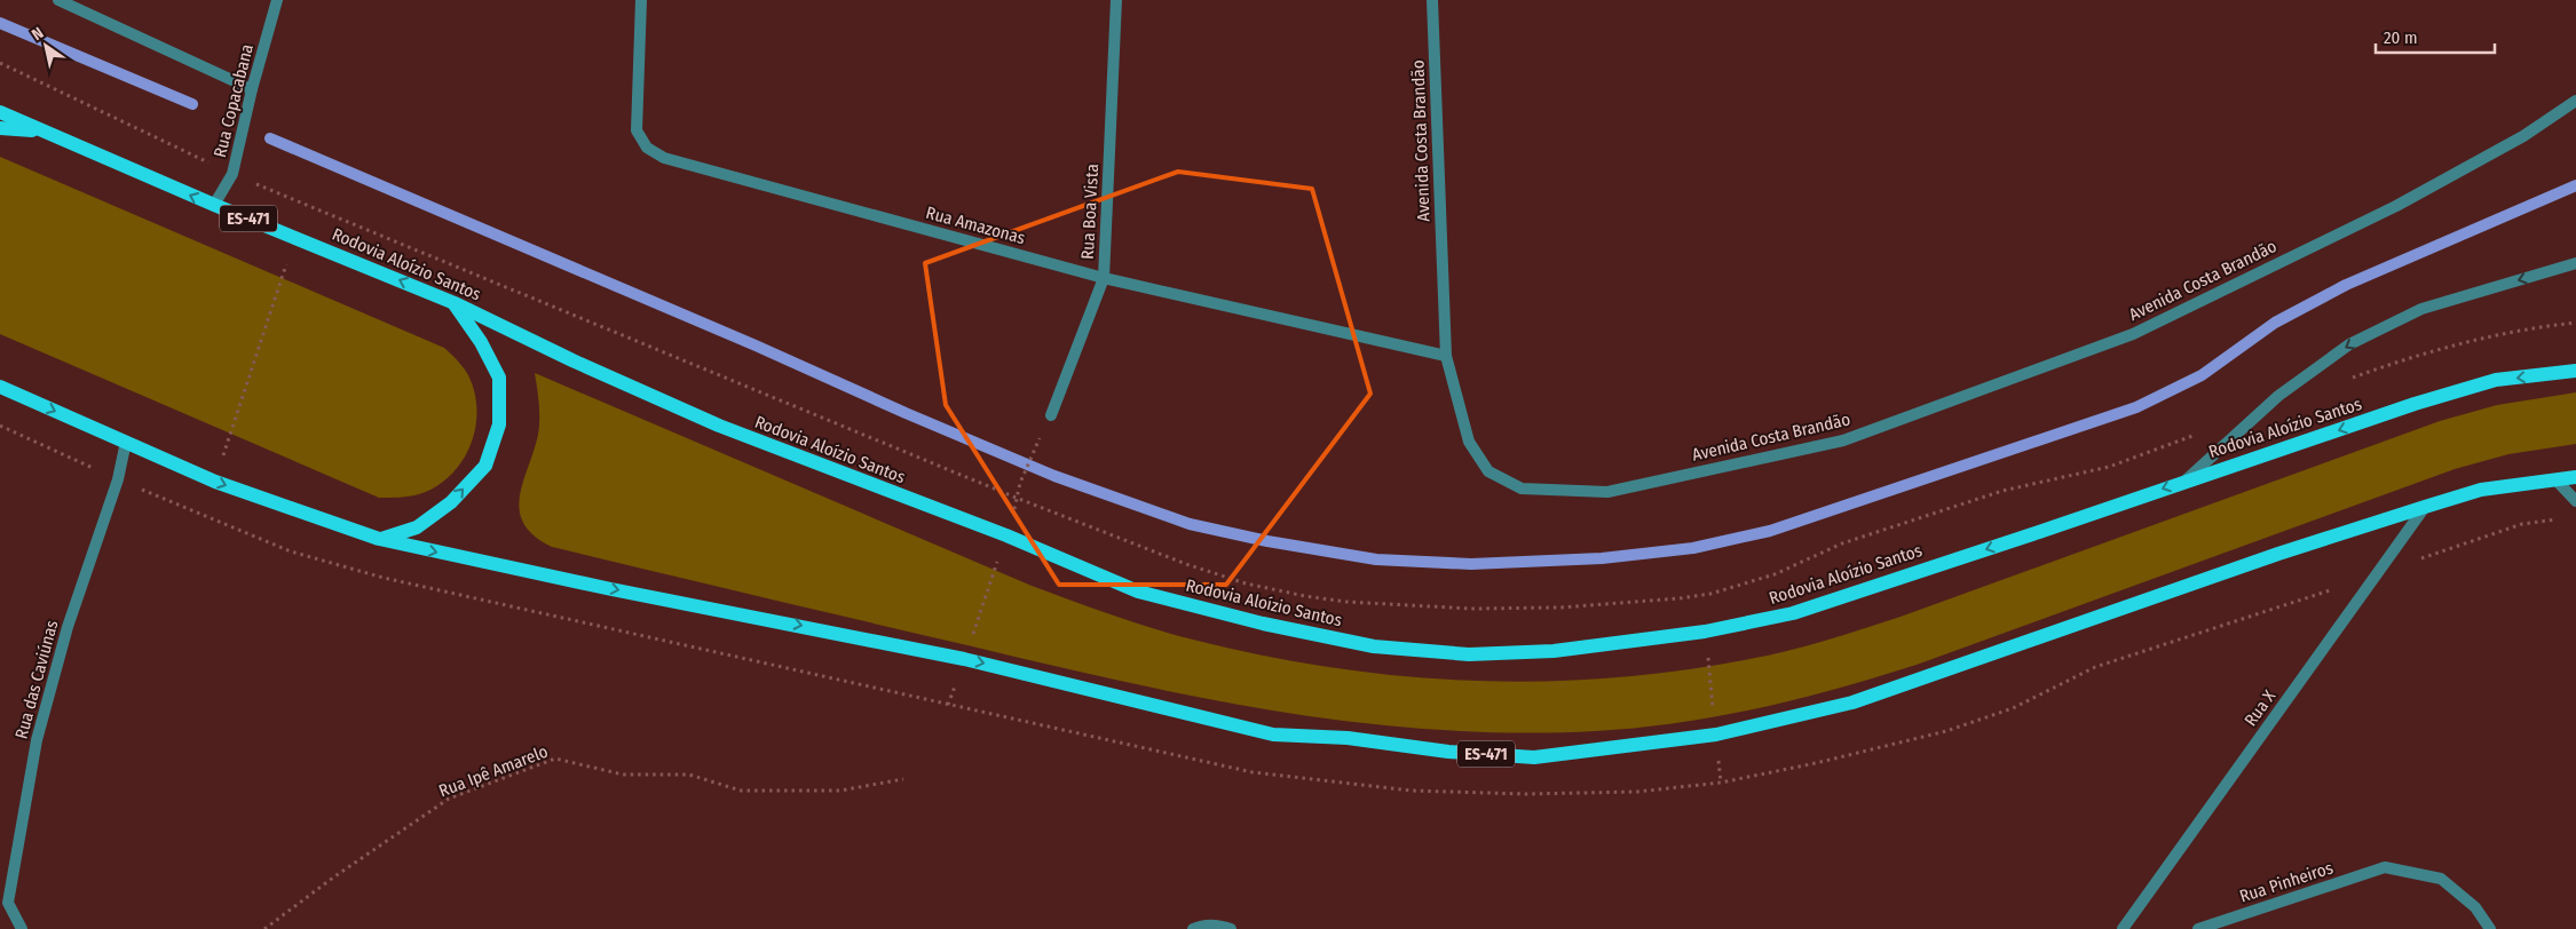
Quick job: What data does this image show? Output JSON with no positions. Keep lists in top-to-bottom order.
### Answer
{
  "streets": {
    "main road": ["ES-471", "Rodovia Aloízio Santos"],
    "street": [
      "Rua Copacabana",
      "Avenida Costa Brandão",
      "Rua Boa Vista",
      "Rua Amazonas",
      "Rua das Caviúnas",
      "Rua X",
      "Rua Pinheiros"
    ],
    "path": ["Rua Ipê Amarelo"]
  },
  "crossings": [
    ["Rua Copacabana", "Rodovia Aloízio Santos"],
    ["Avenida Costa Brandão", "Rua Amazonas"],
    ["Rua Boa Vista", "Rua Amazonas"],
    ["ES-471", "Rua das Caviúnas"],
    ["ES-471", "Rua X"]
  ],
  "scale_bar": "20 m",
  "north": "top left"
}
